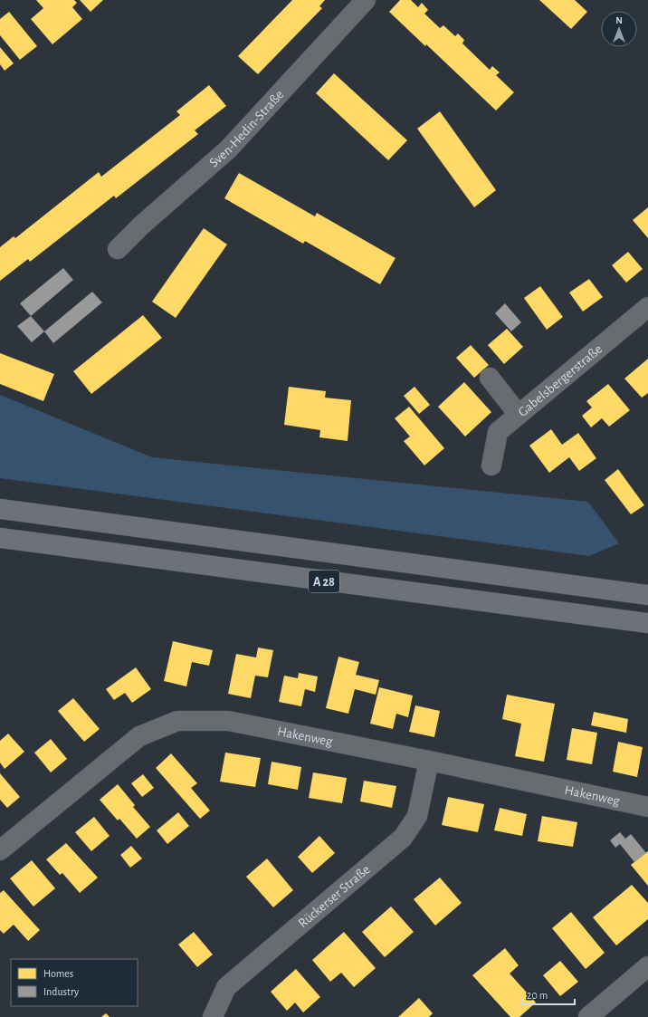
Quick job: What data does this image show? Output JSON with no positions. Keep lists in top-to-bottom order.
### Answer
{
  "streets": {
    "highway": ["A 28"],
    "street": [
      "Sven-Hedin-Straße",
      "Gabelsbergerstraße",
      "Hakenweg",
      "Rückerser Straße"
    ]
  },
  "crossings": [
    ["Hakenweg", "Rückerser Straße"]
  ],
  "legend": ["Homes", "Industry"],
  "scale_bar": "20 m",
  "north": "top"
}
